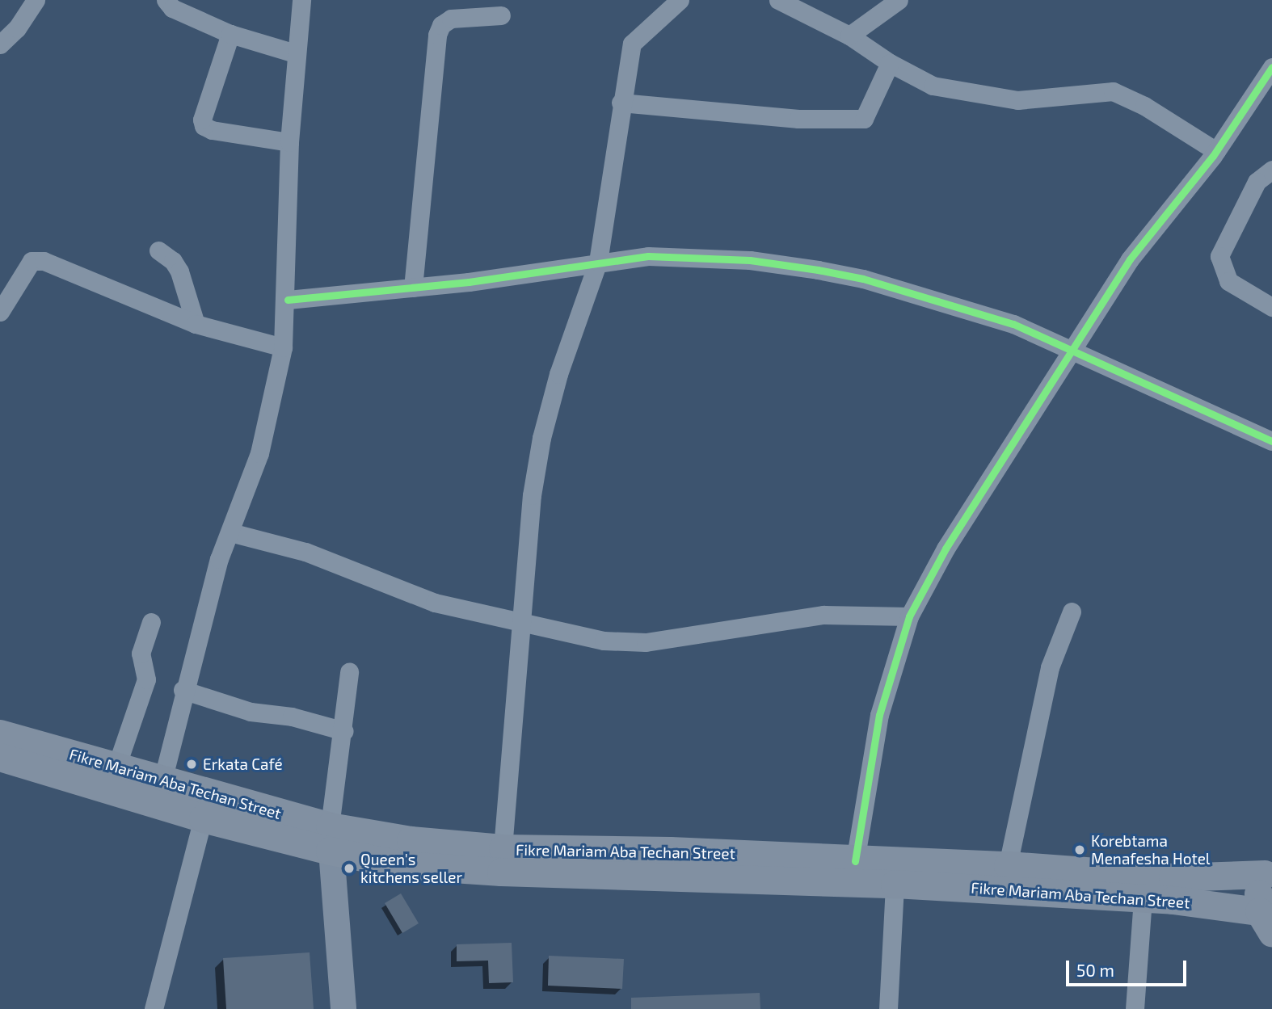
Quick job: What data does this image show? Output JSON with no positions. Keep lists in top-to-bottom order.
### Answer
{
  "streets": {
    "main road": ["Fikre Mariam Aba Techan Street"]
  },
  "places": ["Erkata Café", "Korebtama Menafesha Hotel", "Queen's kitchens seller"],
  "scale_bar": "50 m"
}
